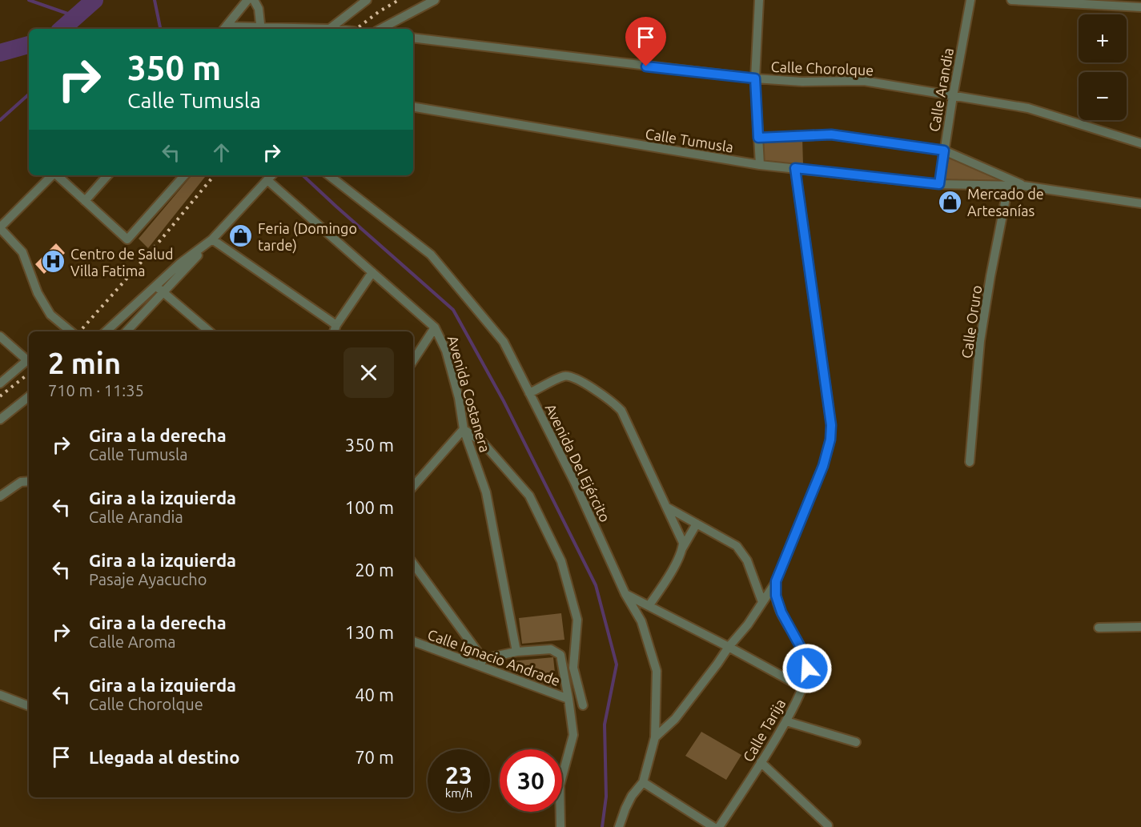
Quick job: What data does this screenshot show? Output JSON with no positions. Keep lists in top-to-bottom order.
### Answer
{
  "streets": {
    "street": [
      "Calle Chorolque",
      "Calle Arandia",
      "Calle Tumusla",
      "Calle Oruro",
      "Avenida Costanera",
      "Avenida Del Ejército",
      "Calle Ignacio Andrade",
      "Calle Tarija"
    ]
  },
  "crossings": [
    ["Calle Chorolque", "Calle Arandia"],
    ["Calle Arandia", "Calle Tumusla"],
    ["Calle Tumusla", "Calle Oruro"],
    ["Calle Tumusla", "Calle Tarija"]
  ],
  "places": {
    "shop": ["Mercado de Artesanías", "Feria (Domingo tarde)"],
    "hospital": ["Centro de Salud Villa Fatima"]
  },
  "page": {
    "map_buttons": ["+", "−"],
    "turn": ["350 m", "Calle Tumusla"],
    "heading": ["2 min", "710 m · 11:35"],
    "list": [
      {
        "name": "Gira a la derecha",
        "note": "Calle Tumusla",
        "value": "350 m"
      },
      {
        "name": "Gira a la izquierda",
        "note": "Calle Arandia",
        "value": "100 m"
      },
      {
        "name": "Gira a la izquierda",
        "note": "Pasaje Ayacucho",
        "value": "20 m"
      },
      {
        "name": "Gira a la derecha",
        "note": "Calle Aroma",
        "value": "130 m"
      },
      {
        "name": "Gira a la izquierda",
        "note": "Calle Chorolque",
        "value": "40 m"
      },
      {
        "name": "Llegada al destino",
        "value": "70 m"
      }
    ],
    "speed": "23 km/h",
    "limit": "30"
  }
}
